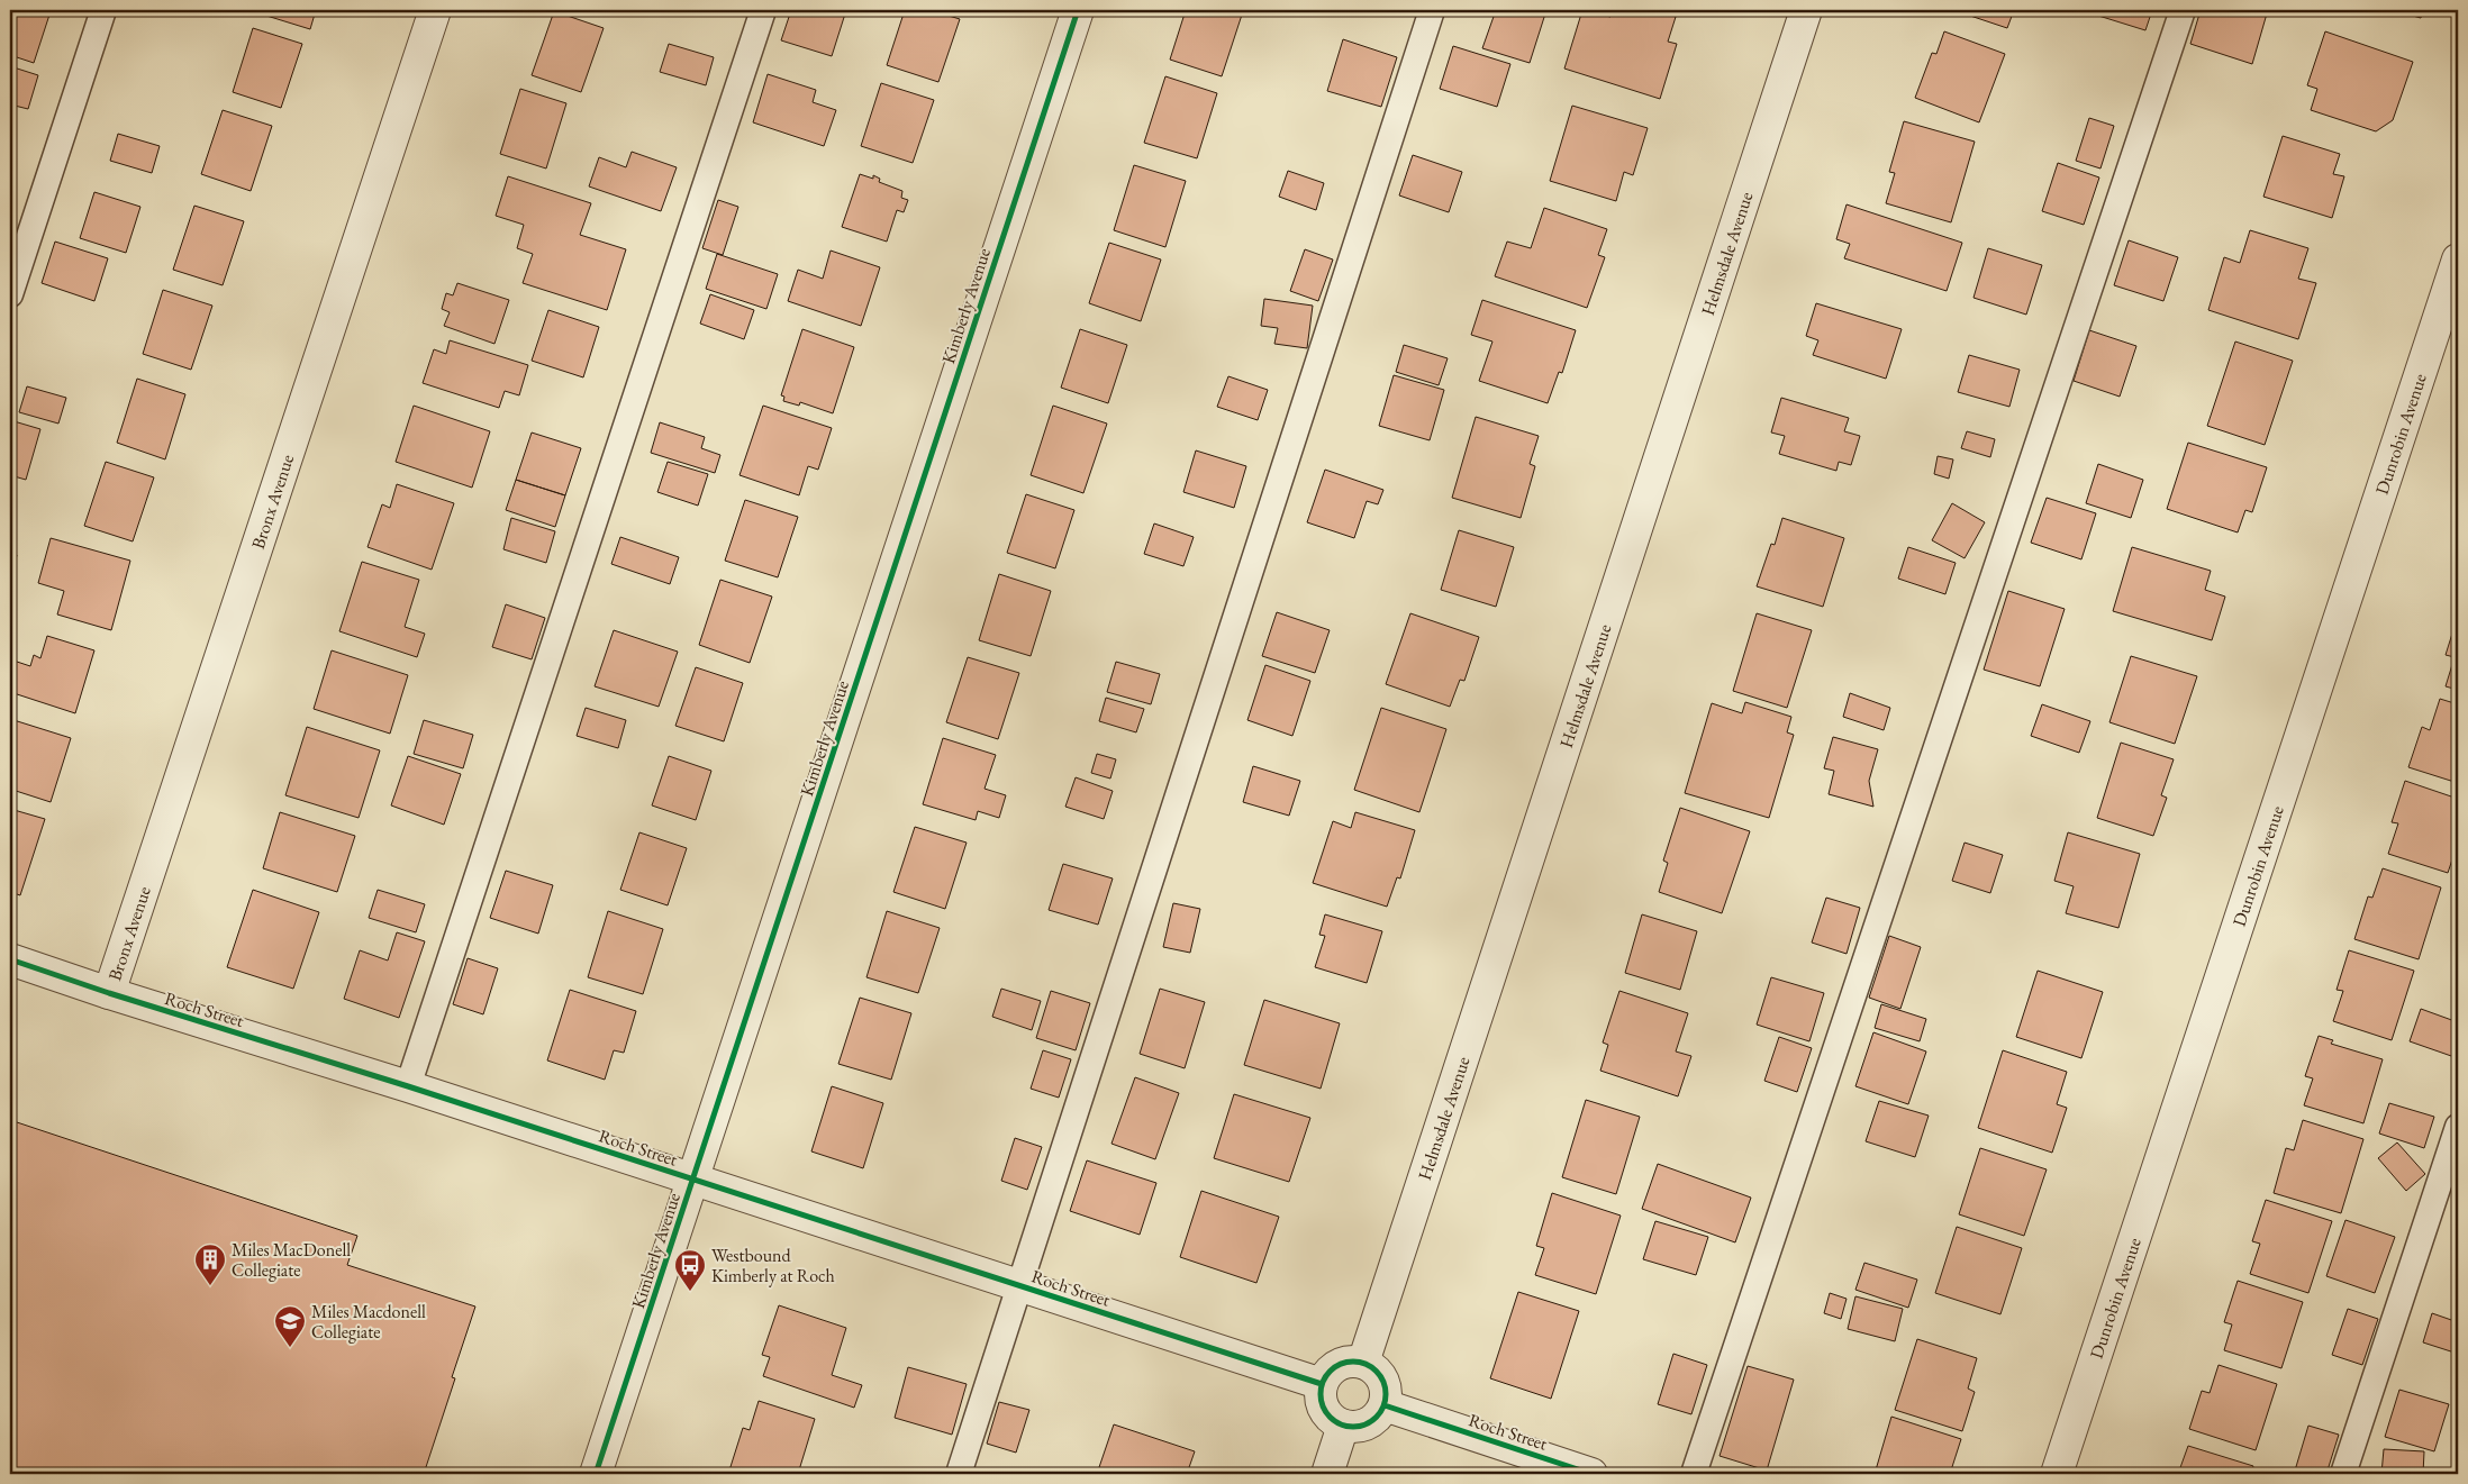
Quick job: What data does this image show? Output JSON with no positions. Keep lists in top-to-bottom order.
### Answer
{
  "streets": {
    "street": [
      "Helmsdale Avenue",
      "Kimberly Avenue",
      "Dunrobin Avenue",
      "Bronx Avenue",
      "Roch Street"
    ]
  },
  "crossings": [
    ["Helmsdale Avenue", "Roch Street"],
    ["Kimberly Avenue", "Roch Street"],
    ["Bronx Avenue", "Roch Street"]
  ],
  "places": {
    "building": ["Miles MacDonell Collegiate"],
    "bus stop": ["Westbound Kimberly at Roch"],
    "school or university": ["Miles Macdonell Collegiate"]
  }
}
